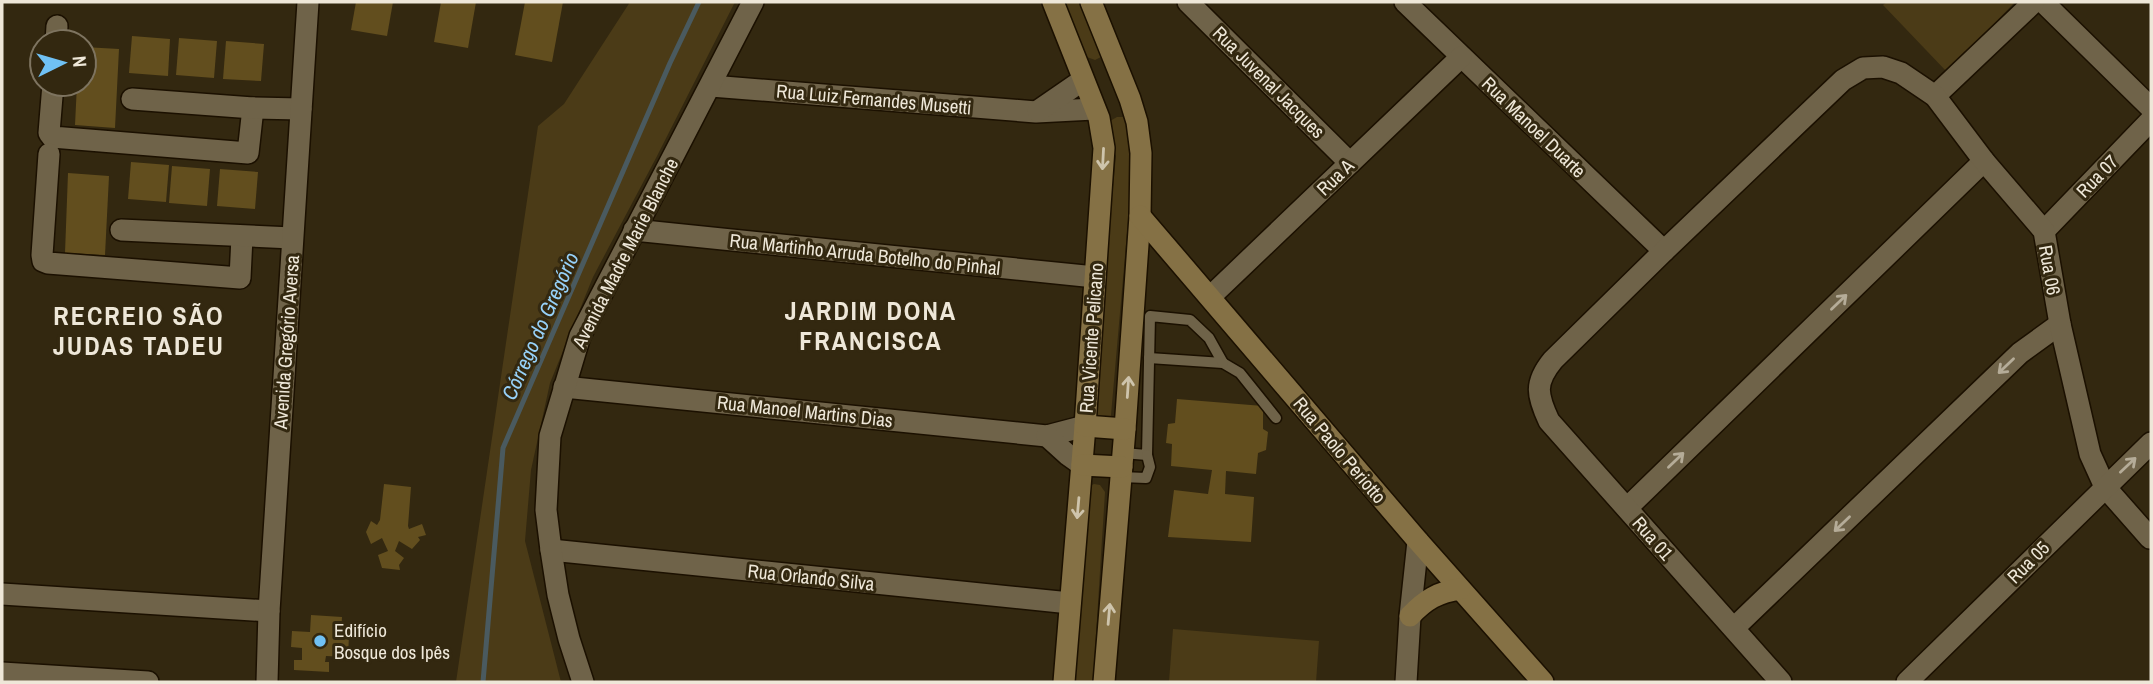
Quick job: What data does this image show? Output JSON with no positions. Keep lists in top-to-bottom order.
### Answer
{
  "streets": {
    "street": [
      "Rua Juvenal Jacques",
      "Rua Luiz Fernandes Musetti",
      "Rua Manoel Duarte",
      "Rua 07",
      "Rua A",
      "Avenida Madre Marie Blanche",
      "Rua Martinho Arruda Botelho do Pinhal",
      "Rua 06",
      "Rua Vicente Pelicano",
      "Avenida Gregório Aversa",
      "Rua Manoel Martins Dias",
      "Rua Paolo Periotto",
      "Rua 01",
      "Rua 05",
      "Rua Orlando Silva"
    ]
  },
  "crossings": [
    ["Rua Juvenal Jacques", "Rua A"],
    ["Rua Luiz Fernandes Musetti", "Avenida Madre Marie Blanche"],
    ["Rua Luiz Fernandes Musetti", "Rua Vicente Pelicano"],
    ["Rua Manoel Duarte", "Rua A"],
    ["Rua Manoel Duarte", "Rua 06"],
    ["Rua Manoel Duarte", "Rua 01"],
    ["Rua 07", "Rua 06"],
    ["Rua A", "Rua Paolo Periotto"],
    ["Avenida Madre Marie Blanche", "Rua Martinho Arruda Botelho do Pinhal"],
    ["Avenida Madre Marie Blanche", "Rua Manoel Martins Dias"],
    ["Avenida Madre Marie Blanche", "Rua Orlando Silva"],
    ["Rua Martinho Arruda Botelho do Pinhal", "Rua Vicente Pelicano"],
    ["Rua 06", "Rua 01"],
    ["Rua 06", "Rua 05"],
    ["Rua Vicente Pelicano", "Rua Manoel Martins Dias"],
    ["Rua Vicente Pelicano", "Rua Paolo Periotto"],
    ["Rua Vicente Pelicano", "Rua Orlando Silva"]
  ],
  "districts": ["JARDIM DONA FRANCISCA", "RECREIO SÃO JUDAS TADEU"],
  "water": ["Córrego do Gregório"],
  "places": ["Edifício Bosque dos Ipês"],
  "north": "right"
}
